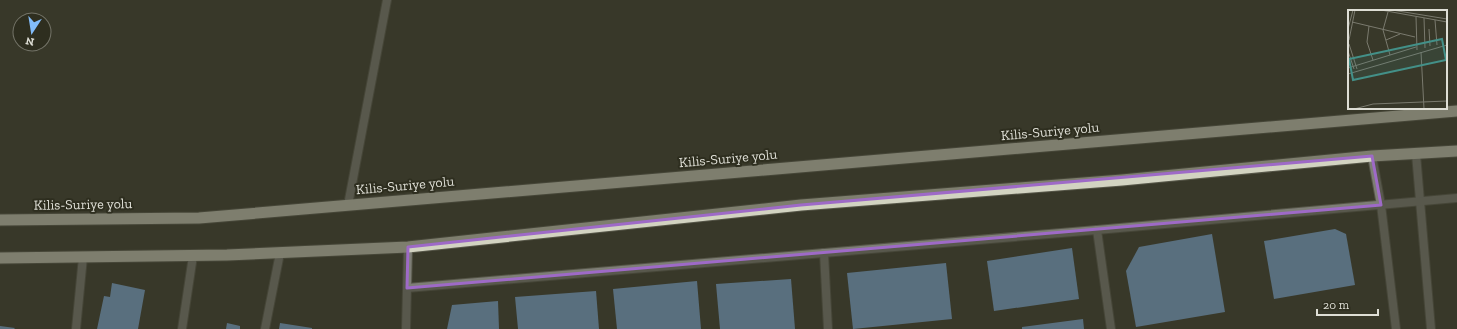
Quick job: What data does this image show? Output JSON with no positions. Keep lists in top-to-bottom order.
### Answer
{
  "streets": {
    "highway": ["Kilis-Suriye yolu"]
  },
  "scale_bar": "20 m",
  "north": "bottom"
}
